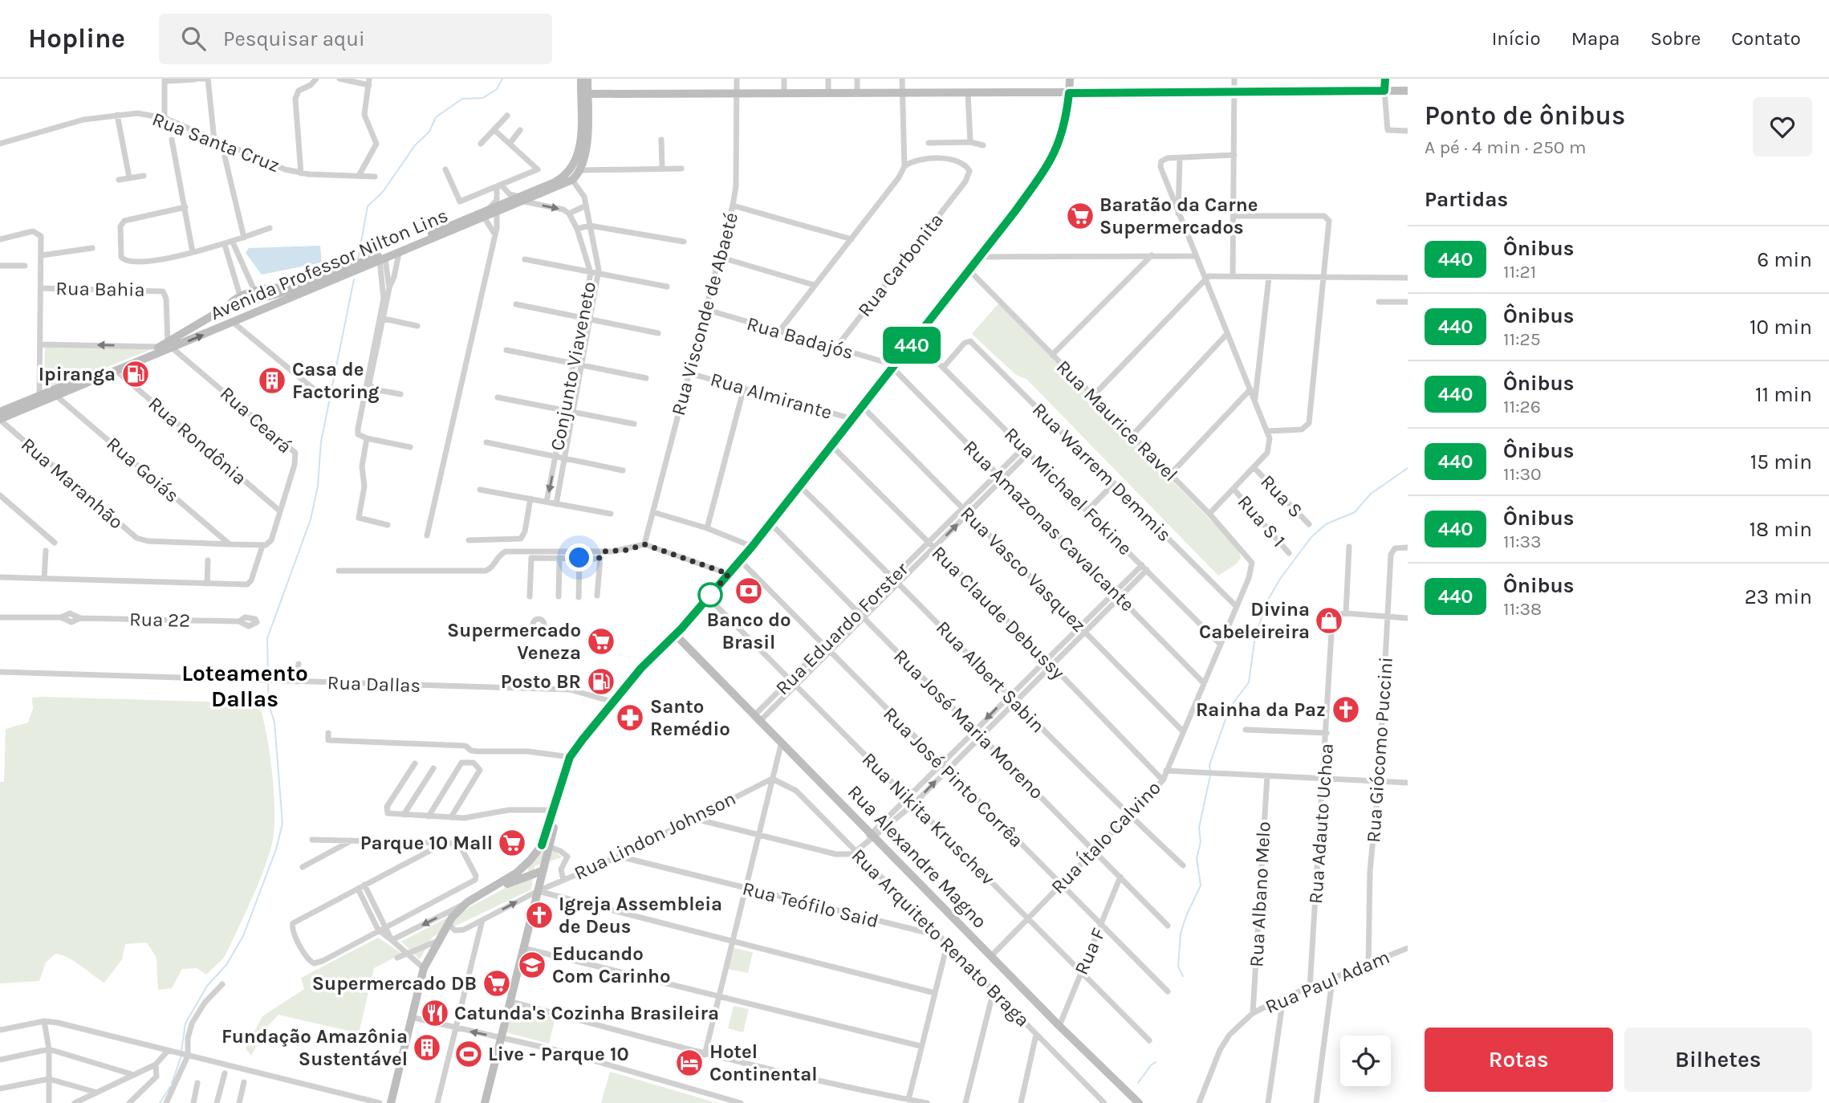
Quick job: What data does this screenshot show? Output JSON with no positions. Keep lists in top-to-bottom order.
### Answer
{
  "streets": {
    "main road": ["Avenida Professor Nilton Lins", "Rua Alexandre Magno"],
    "street": [
      "Rua Santa Cruz",
      "Rua Carbonita",
      "Rua Bahia",
      "Rua Visconde de Abaeté",
      "Rua Badajós",
      "Conjunto Viaveneto",
      "Rua Almirante",
      "Rua Ceará",
      "Rua Maurice Ravel",
      "Rua Rondônia",
      "Rua Goiás",
      "Rua Warrem Demmis",
      "Rua Maranhão",
      "Rua Michael Fokine",
      "Rua S",
      "Rua S 1",
      "Rua Amazonas Cavalcante",
      "Rua Vasco Vasquez",
      "Rua Claude Debussy",
      "Rua 22",
      "Rua Eduardo Forster",
      "Rua Albert Sabin",
      "Rua Dallas",
      "Rua José Maria Moreno",
      "Rua Giócomo Puccini",
      "Rua José Pinto Corrêa",
      "Rua Nikita Kruschev",
      "Rua Adauto Uchoa",
      "Rua Lindon Johnson",
      "Rua Ítalo Calvino",
      "Rua Albano Melo",
      "Rua Teófilo Said",
      "Rua Arquiteto Renato Braga",
      "Rua F",
      "Rua Paul Adam"
    ]
  },
  "crossings": [
    ["Avenida Professor Nilton Lins", "Rua Bahia"],
    ["Avenida Professor Nilton Lins", "Rua Ceará"],
    ["Avenida Professor Nilton Lins", "Rua Rondônia"],
    ["Avenida Professor Nilton Lins", "Rua Goiás"],
    ["Avenida Professor Nilton Lins", "Rua Maranhão"],
    ["Rua Carbonita", "Rua Badajós"],
    ["Rua Bahia", "Rua Ceará"],
    ["Rua Visconde de Abaeté", "Rua Badajós"],
    ["Rua Visconde de Abaeté", "Rua Almirante"],
    ["Rua Badajós", "Rua Amazonas Cavalcante"],
    ["Rua Ceará", "Rua Rondônia"],
    ["Rua Maurice Ravel", "Rua Ítalo Calvino"],
    ["Rua Goiás", "Rua Maranhão"],
    ["Rua Warrem Demmis", "Rua Michael Fokine"],
    ["Rua Warrem Demmis", "Rua Ítalo Calvino"],
    ["Rua Michael Fokine", "Rua Eduardo Forster"],
    ["Rua Michael Fokine", "Rua Ítalo Calvino"],
    ["Rua Amazonas Cavalcante", "Rua Eduardo Forster"],
    ["Rua Amazonas Cavalcante", "Rua Ítalo Calvino"],
    ["Rua Vasco Vasquez", "Rua Eduardo Forster"],
    ["Rua Vasco Vasquez", "Rua Ítalo Calvino"],
    ["Rua Claude Debussy", "Rua Eduardo Forster"],
    ["Rua Claude Debussy", "Rua Ítalo Calvino"],
    ["Rua Eduardo Forster", "Rua Albert Sabin"],
    ["Rua Eduardo Forster", "Rua José Maria Moreno"],
    ["Rua Eduardo Forster", "Rua José Pinto Corrêa"],
    ["Rua Eduardo Forster", "Rua Nikita Kruschev"],
    ["Rua Eduardo Forster", "Rua Alexandre Magno"],
    ["Rua Albert Sabin", "Rua Ítalo Calvino"],
    ["Rua José Maria Moreno", "Rua Ítalo Calvino"],
    ["Rua José Maria Moreno", "Rua F"],
    ["Rua Giócomo Puccini", "Rua Paul Adam"],
    ["Rua José Pinto Corrêa", "Rua Ítalo Calvino"],
    ["Rua José Pinto Corrêa", "Rua F"],
    ["Rua Nikita Kruschev", "Rua Ítalo Calvino"],
    ["Rua Nikita Kruschev", "Rua F"],
    ["Rua Adauto Uchoa", "Rua Paul Adam"],
    ["Rua Lindon Johnson", "Rua Teófilo Said"],
    ["Rua Lindon Johnson", "Rua Arquiteto Renato Braga"],
    ["Rua Ítalo Calvino", "Rua Alexandre Magno"],
    ["Rua Alexandre Magno", "Rua F"],
    ["Rua Albano Melo", "Rua Paul Adam"],
    ["Rua Teófilo Said", "Rua Arquiteto Renato Braga"]
  ],
  "districts": ["Loteamento Dallas"],
  "places": {
    "supermarket": [
      "Baratão da Carne Supermercados",
      "Supermercado Veneza",
      "Parque 10 Mall",
      "Supermercado DB"
    ],
    "fuel station": ["Ipiranga", "Posto BR"],
    "building": ["Casa de Factoring", "Fundação Amazônia Sustentável"],
    "bank": ["Banco do Brasil"],
    "shop": ["Divina Cabeleireira"],
    "church": ["Rainha da Paz", "Igreja Assembleia de Deus"],
    "pharmacy": ["Santo Remédio"],
    "school or university": ["Educando Com Carinho"],
    "restaurant": ["Catunda's Cozinha Brasileira"],
    "sports": ["Live - Parque 10"],
    "hotel": ["Hotel Continental"]
  },
  "lines": ["bus line 440"],
  "page": {
    "header": "Hopline",
    "search": "Pesquisar aqui",
    "nav": [
      "Início",
      "Mapa",
      "Sobre",
      "Contato"
    ],
    "on_map": "440",
    "heading": [
      ["Ponto de ônibus", "A pé · 4 min · 250 m"],
      "Partidas"
    ],
    "list": [
      {
        "mark": "440",
        "name": "Ônibus",
        "note": "11:21",
        "value": "6 min"
      },
      {
        "mark": "440",
        "name": "Ônibus",
        "note": "11:25",
        "value": "10 min"
      },
      {
        "mark": "440",
        "name": "Ônibus",
        "note": "11:26",
        "value": "11 min"
      },
      {
        "mark": "440",
        "name": "Ônibus",
        "note": "11:30",
        "value": "15 min"
      },
      {
        "mark": "440",
        "name": "Ônibus",
        "note": "11:33",
        "value": "18 min"
      },
      {
        "mark": "440",
        "name": "Ônibus",
        "note": "11:38",
        "value": "23 min"
      }
    ],
    "buttons": ["Rotas", "Bilhetes"]
  }
}
